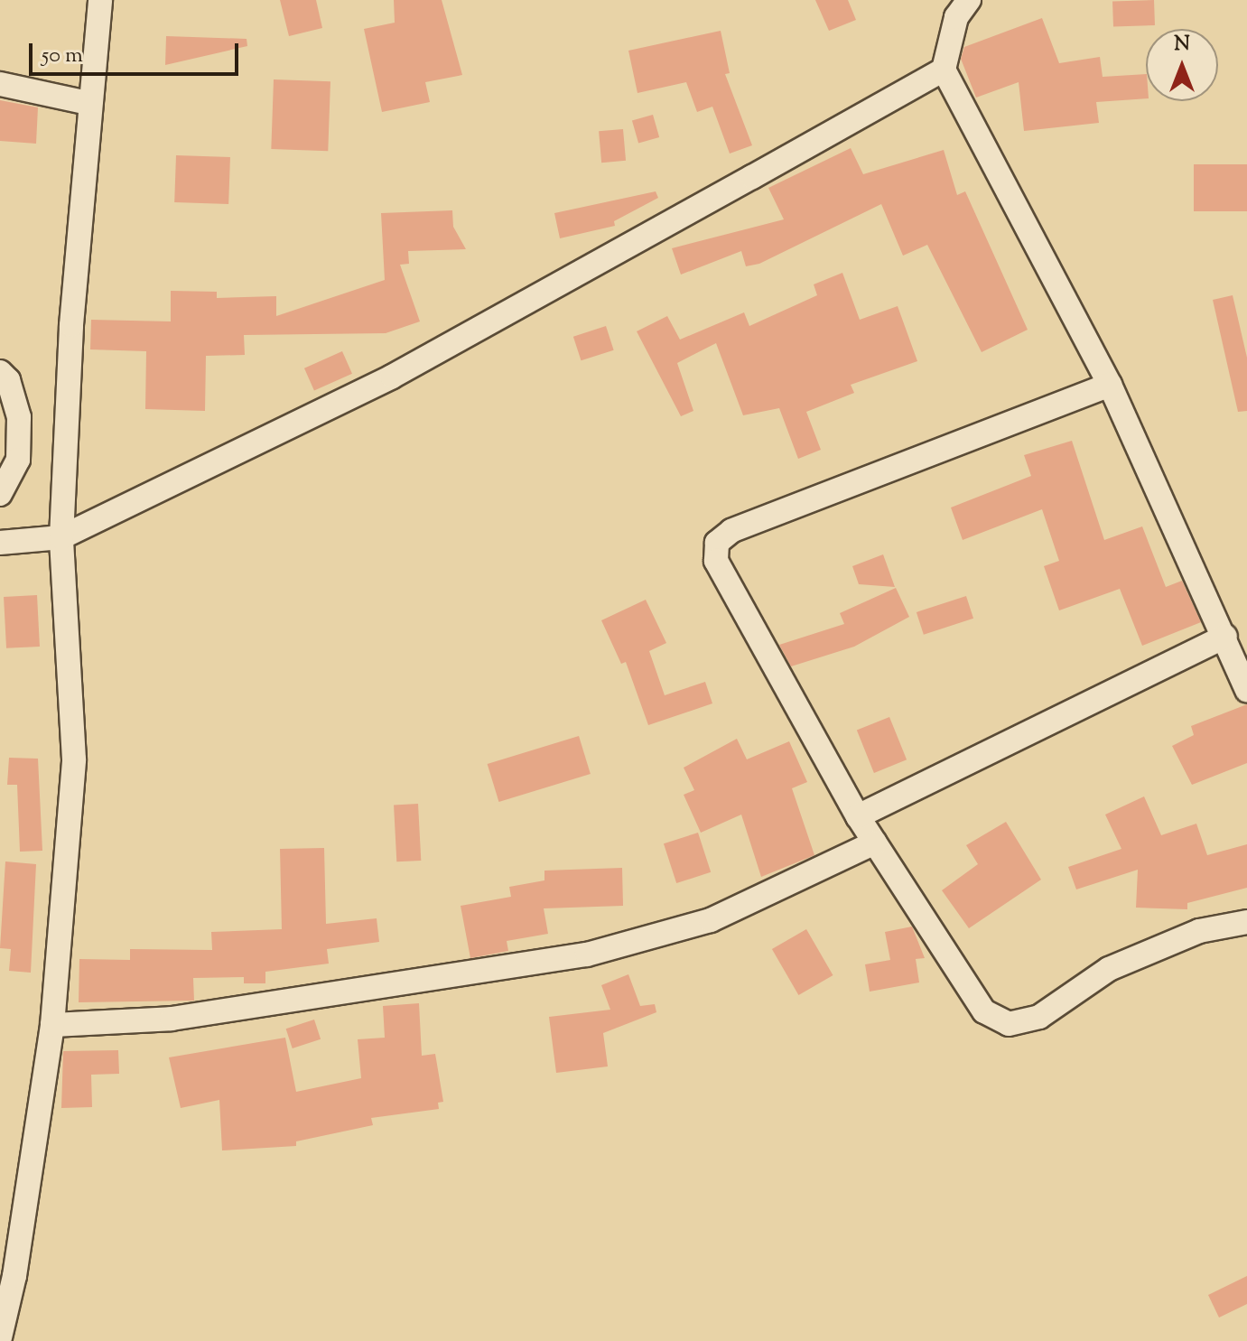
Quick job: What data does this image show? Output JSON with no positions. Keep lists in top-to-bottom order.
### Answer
{
  "scale_bar": "50 m",
  "north": "top"
}
